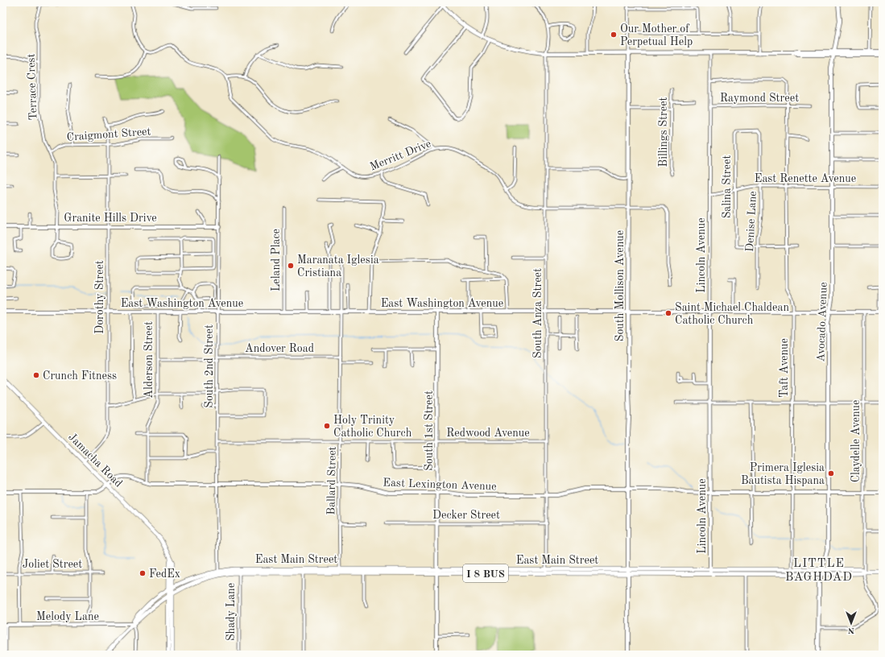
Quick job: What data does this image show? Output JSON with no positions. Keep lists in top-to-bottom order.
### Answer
{
  "streets": {
    "main road": [
      "South Mollison Avenue",
      "East Washington Avenue",
      "Avocado Avenue",
      "Jamacha Road",
      "East Main Street",
      "I 8 BUS"
    ],
    "street": [
      "Terrace Crest",
      "Raymond Street",
      "Billings Street",
      "Craigmont Street",
      "Merritt Drive",
      "East Renette Avenue",
      "Salina Street",
      "Granite Hills Drive",
      "Denise Lane",
      "Lincoln Avenue",
      "Leland Place",
      "Dorothy Street",
      "South Anza Street",
      "Andover Road",
      "Alderson Street",
      "South 2nd Street",
      "Taft Avenue",
      "South 1st Street",
      "Redwood Avenue",
      "Claydelle Avenue",
      "Ballard Street",
      "East Lexington Avenue",
      "Decker Street",
      "Joliet Street",
      "Shady Lane",
      "Melody Lane"
    ]
  },
  "crossings": [
    ["Terrace Crest", "Craigmont Street"],
    ["Terrace Crest", "Granite Hills Drive"],
    ["Raymond Street", "Lincoln Avenue"],
    ["Raymond Street", "Taft Avenue"],
    ["Craigmont Street", "Dorothy Street"],
    ["Merritt Drive", "South Mollison Avenue"],
    ["Merritt Drive", "South Anza Street"],
    ["East Renette Avenue", "Salina Street"],
    ["East Renette Avenue", "Denise Lane"],
    ["East Renette Avenue", "Lincoln Avenue"],
    ["East Renette Avenue", "Avocado Avenue"],
    ["East Renette Avenue", "Taft Avenue"],
    ["Salina Street", "Denise Lane"],
    ["Granite Hills Drive", "Dorothy Street"],
    ["Granite Hills Drive", "South 2nd Street"],
    ["Lincoln Avenue", "East Washington Avenue"],
    ["Lincoln Avenue", "Taft Avenue"],
    ["Lincoln Avenue", "East Lexington Avenue"],
    ["Lincoln Avenue", "East Main Street"],
    ["Leland Place", "East Washington Avenue"],
    ["South Mollison Avenue", "East Washington Avenue"],
    ["South Mollison Avenue", "East Lexington Avenue"],
    ["South Mollison Avenue", "East Main Street"],
    ["Dorothy Street", "East Washington Avenue"],
    ["Dorothy Street", "Jamacha Road"],
    ["East Washington Avenue", "South Anza Street"],
    ["East Washington Avenue", "Avocado Avenue"],
    ["East Washington Avenue", "Alderson Street"],
    ["East Washington Avenue", "South 2nd Street"],
    ["East Washington Avenue", "Taft Avenue"],
    ["East Washington Avenue", "South 1st Street"],
    ["East Washington Avenue", "Claydelle Avenue"],
    ["East Washington Avenue", "Ballard Street"],
    ["South Anza Street", "Redwood Avenue"],
    ["South Anza Street", "East Lexington Avenue"],
    ["South Anza Street", "Decker Street"],
    ["South Anza Street", "East Main Street"],
    ["Avocado Avenue", "Claydelle Avenue"],
    ["Avocado Avenue", "East Lexington Avenue"],
    ["Avocado Avenue", "East Main Street"],
    ["Andover Road", "Alderson Street"],
    ["Andover Road", "South 2nd Street"],
    ["Andover Road", "Ballard Street"],
    ["Alderson Street", "East Lexington Avenue"],
    ["South 2nd Street", "Redwood Avenue"],
    ["South 2nd Street", "East Lexington Avenue"],
    ["South 2nd Street", "East Main Street"],
    ["Taft Avenue", "East Lexington Avenue"],
    ["Taft Avenue", "East Main Street"],
    ["South 1st Street", "Redwood Avenue"],
    ["South 1st Street", "East Lexington Avenue"],
    ["South 1st Street", "Decker Street"],
    ["South 1st Street", "East Main Street"],
    ["Redwood Avenue", "Ballard Street"],
    ["Claydelle Avenue", "East Lexington Avenue"],
    ["Claydelle Avenue", "East Main Street"],
    ["Jamacha Road", "East Lexington Avenue"],
    ["Jamacha Road", "East Main Street"],
    ["Ballard Street", "East Lexington Avenue"],
    ["Ballard Street", "East Main Street"],
    ["East Main Street", "Shady Lane"],
    ["East Main Street", "Melody Lane"]
  ],
  "districts": ["LITTLE BAGHDAD"],
  "places": [
    "Our Mother of Perpetual Help",
    "Maranata Iglesia Cristiana",
    "Saint Michael Chaldean Catholic Church",
    "Crunch Fitness",
    "Holy Trinity Catholic Church",
    "Primera Iglesia Bautista Hispana",
    "FedEx"
  ],
  "north": "bottom"
}
